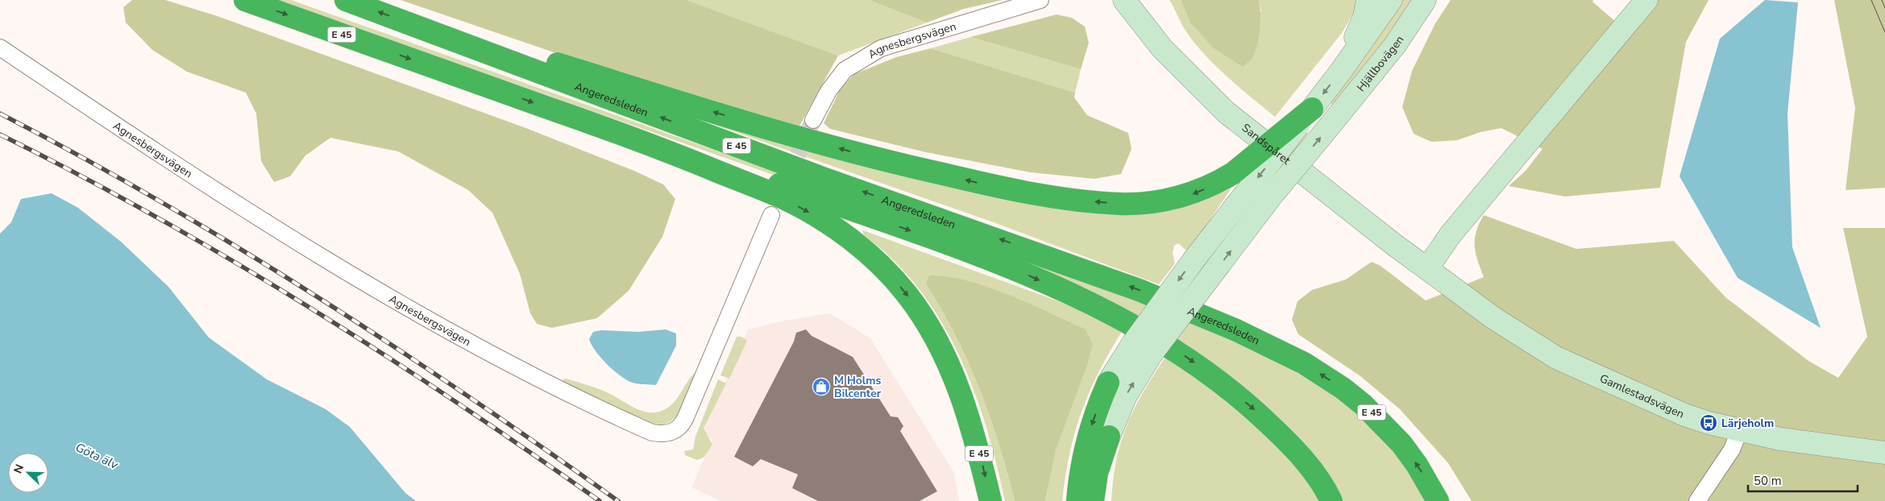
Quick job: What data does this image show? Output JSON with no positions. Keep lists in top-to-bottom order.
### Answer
{
  "streets": {
    "highway": ["E 45", "Angeredsleden"],
    "main road": ["Hjällbovägen", "Sandspåret", "Gamlestadsvägen"],
    "street": ["Agnesbergsvägen"]
  },
  "crossings": [
    ["Sandspåret", "Gamlestadsvägen"]
  ],
  "water": ["Göta älv"],
  "places": {
    "shop": ["M Holms Bilcenter"],
    "bus stop": ["Lärjeholm"]
  },
  "scale_bar": "50 m",
  "north": "top left"
}
